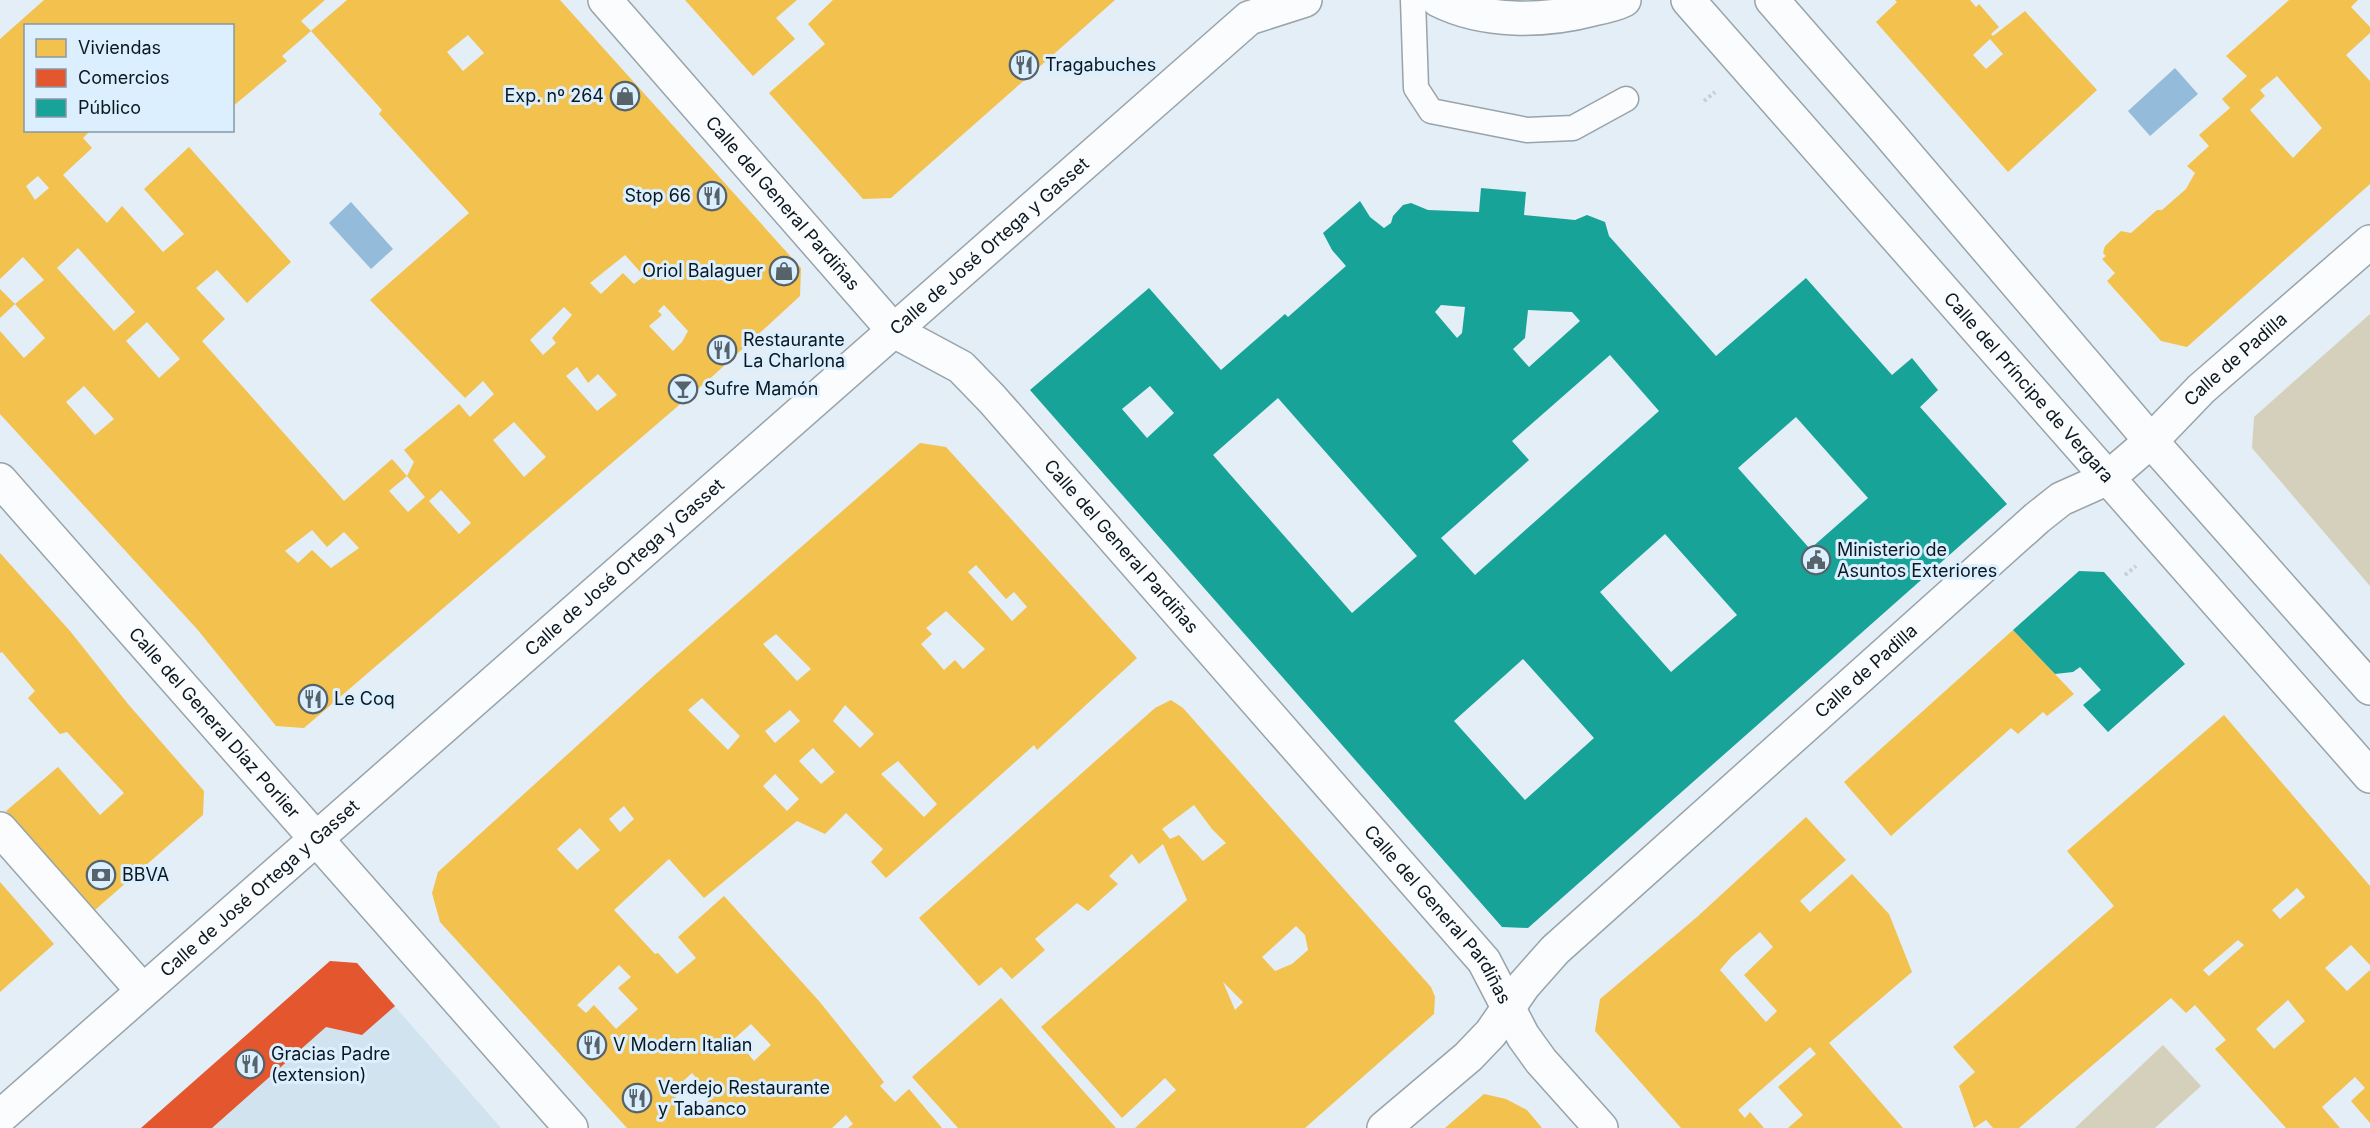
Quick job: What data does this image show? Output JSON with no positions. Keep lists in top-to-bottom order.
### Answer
{
  "streets": {
    "street": [
      "Calle del General Pardiñas",
      "Calle de José Ortega y Gasset",
      "Calle de Padilla",
      "Calle del Príncipe de Vergara",
      "Calle del General Díaz Porlier"
    ]
  },
  "crossings": [
    ["Calle del General Pardiñas", "Calle de José Ortega y Gasset"],
    ["Calle del General Pardiñas", "Calle de Padilla"],
    ["Calle de José Ortega y Gasset", "Calle del General Díaz Porlier"],
    ["Calle de Padilla", "Calle del Príncipe de Vergara"]
  ],
  "places": {
    "restaurant": [
      "Tragabuches",
      "Stop 66",
      "Restaurante La Charlona",
      "Le Coq",
      "V Modern Italian",
      "Gracias Padre (extension)",
      "Verdejo Restaurante y Tabanco"
    ],
    "shop": ["Exp. nº 264", "Oriol Balaguer"],
    "bar": ["Sufre Mamón"],
    "public building": ["Ministerio de Asuntos Exteriores"],
    "bank": ["BBVA"]
  },
  "legend": ["Viviendas", "Comercios", "Público"]
}
